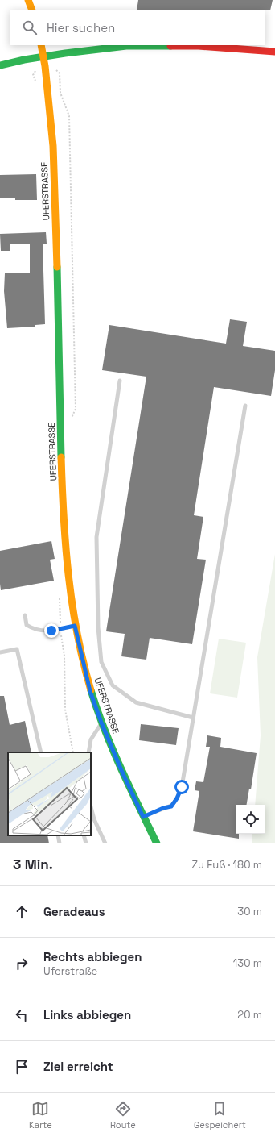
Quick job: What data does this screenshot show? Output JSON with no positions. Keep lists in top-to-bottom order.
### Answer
{
  "streets": {
    "main road": ["UFERSTRASSE"]
  },
  "page": {
    "search": "Hier suchen",
    "heading": ["3 Min.", "Zu Fuß · 180 m"],
    "list": [
      ["Geradeaus", "30 m"],
      ["Rechts abbiegen", "Uferstraße", "130 m"],
      ["Links abbiegen", "20 m"],
      "Ziel erreicht"
    ],
    "nav": ["Karte", "Route", "Gespeichert"]
  }
}
